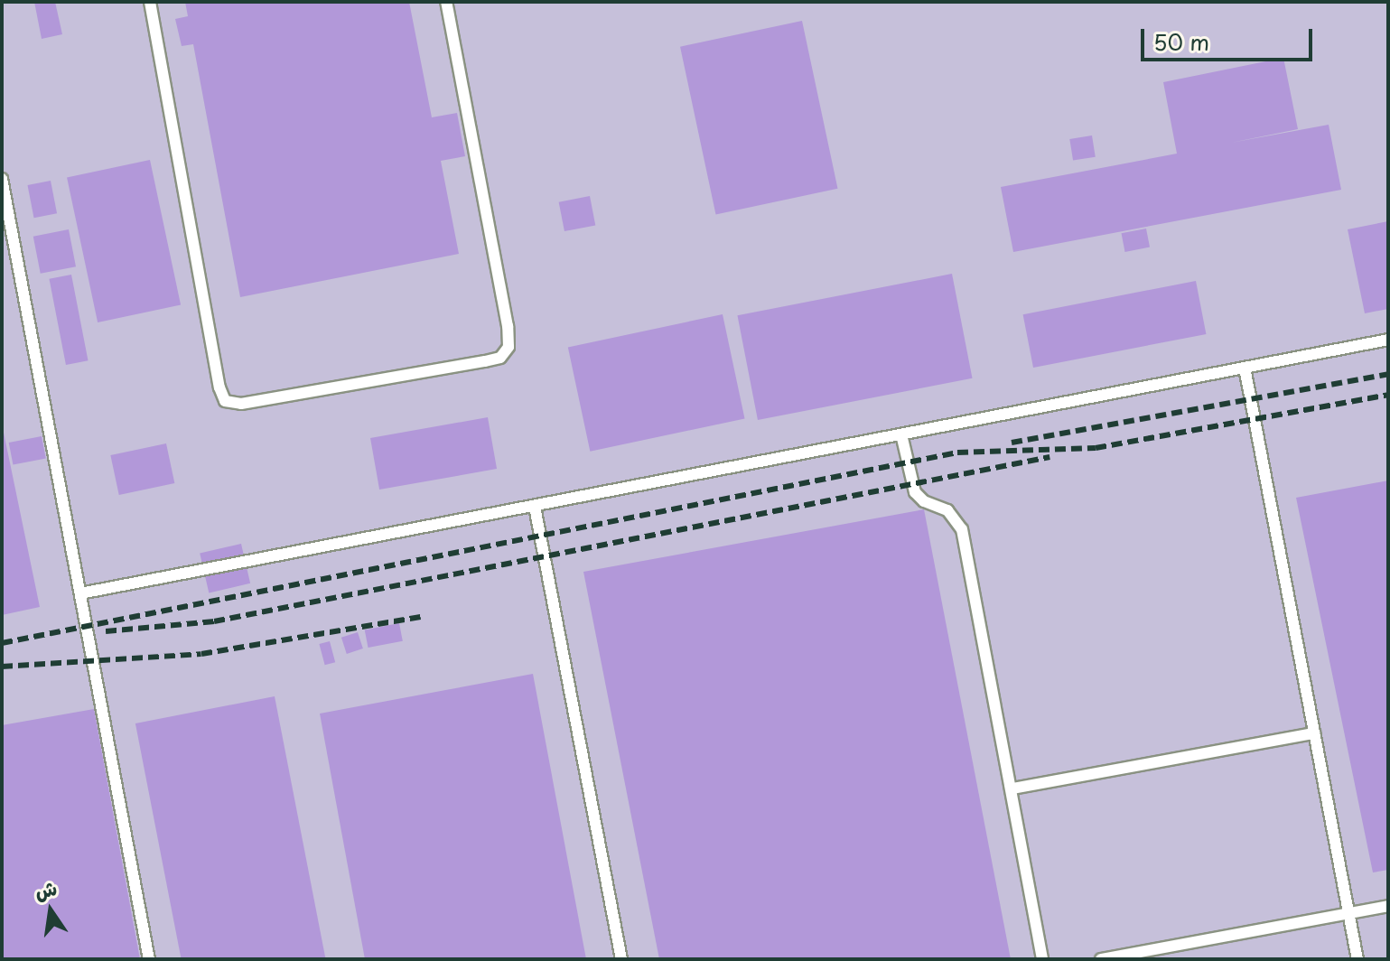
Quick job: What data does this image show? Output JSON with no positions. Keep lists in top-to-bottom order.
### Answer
{
  "scale_bar": "50 m",
  "north": "top"
}
